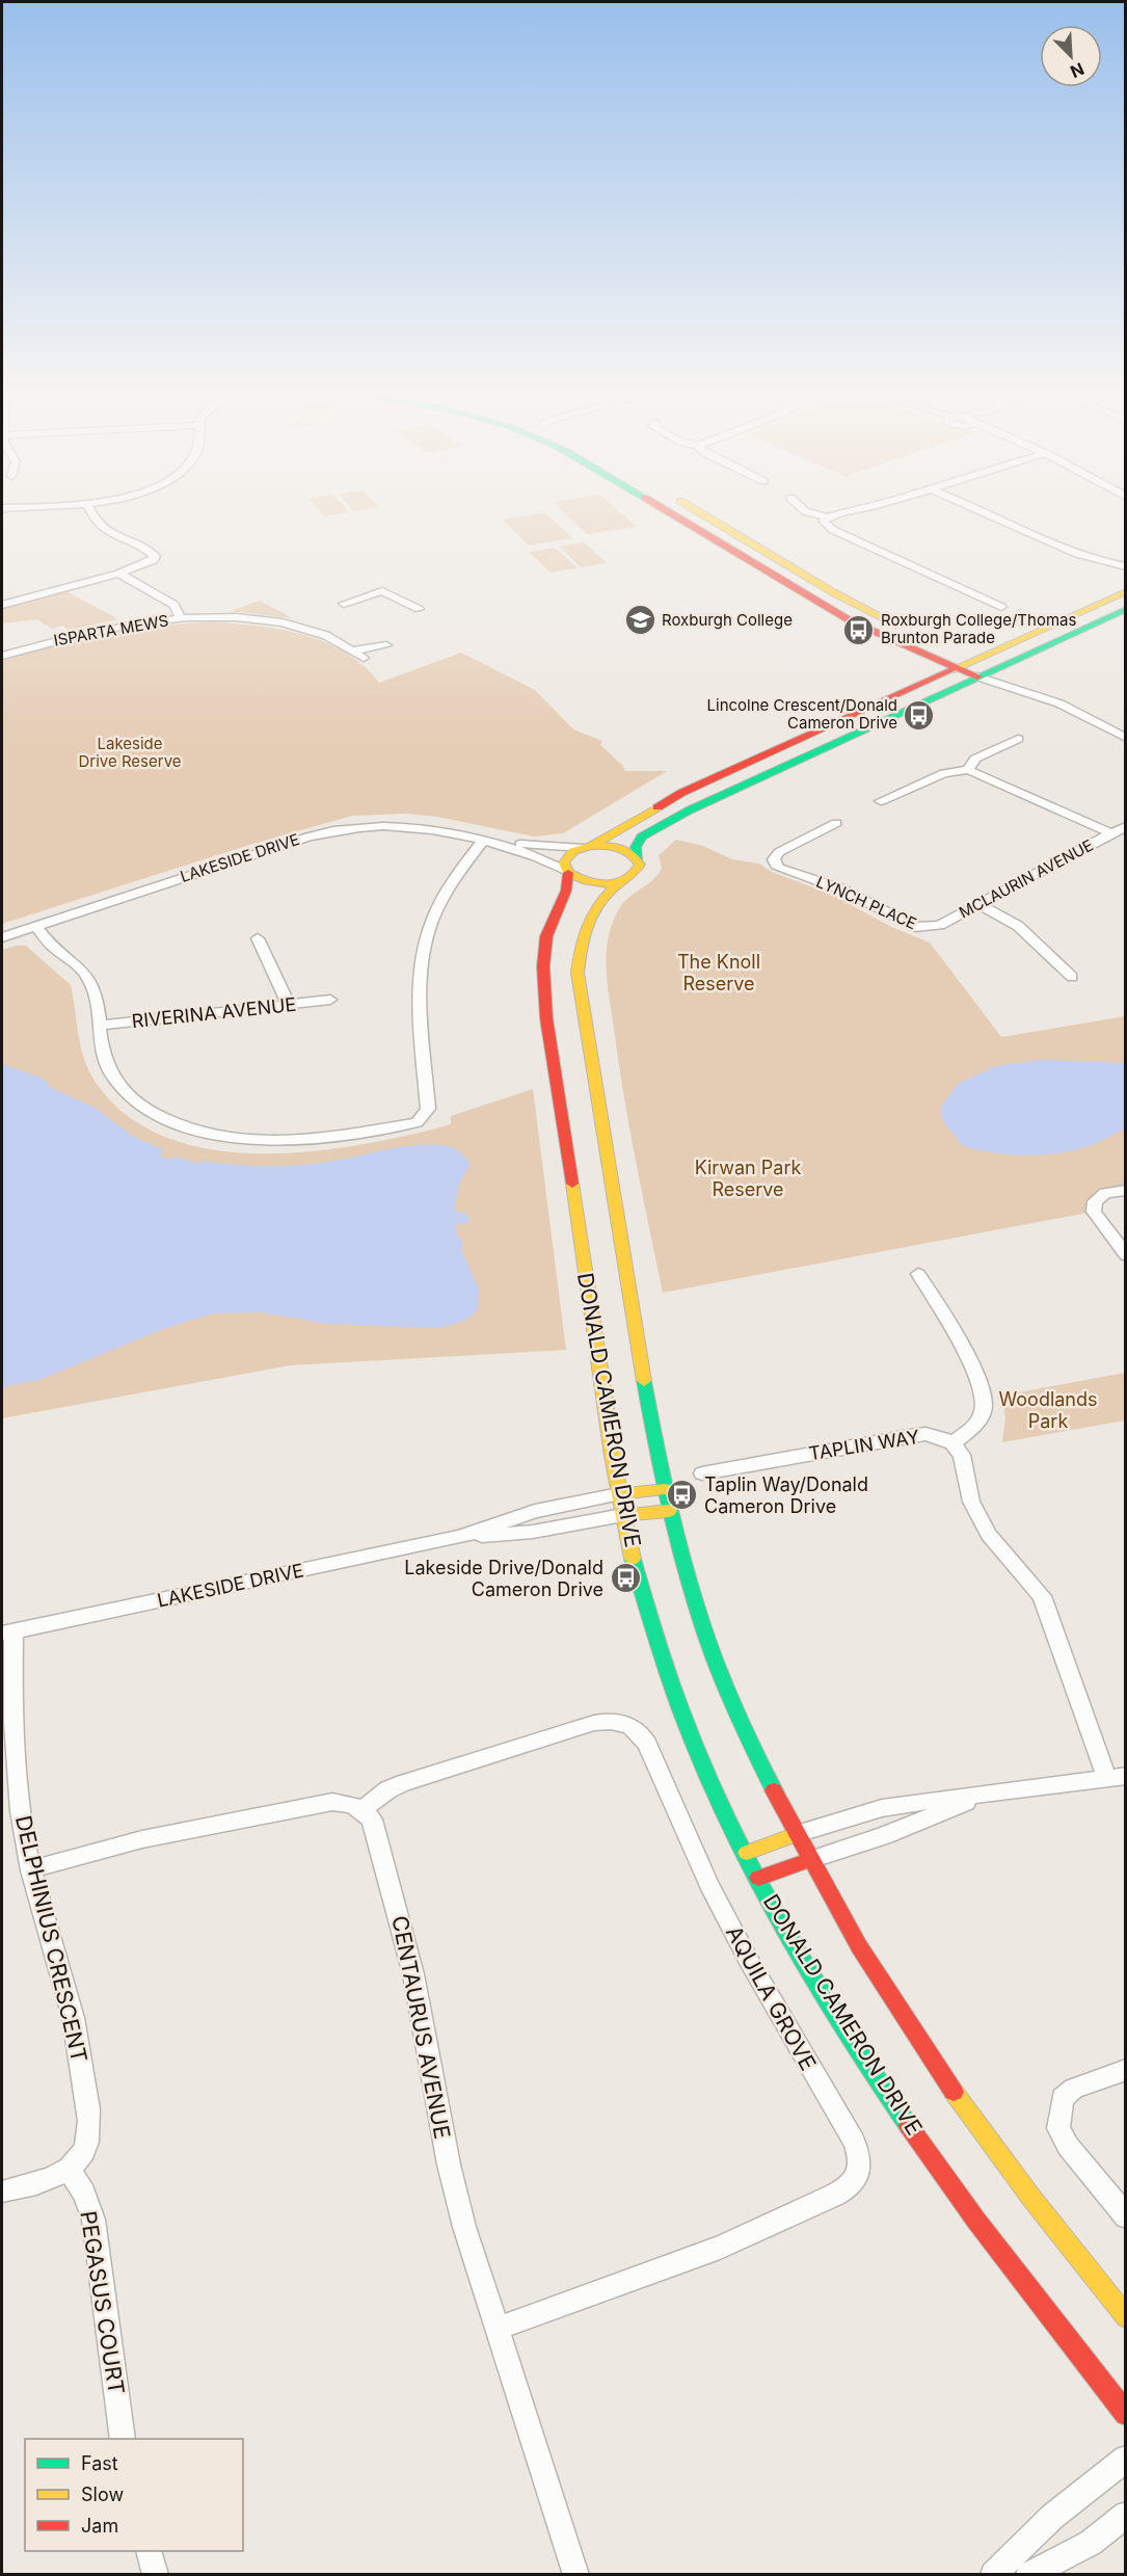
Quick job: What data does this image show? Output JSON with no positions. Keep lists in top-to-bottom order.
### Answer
{
  "streets": {
    "street": [
      "ISPARTA MEWS",
      "LAKESIDE DRIVE",
      "MCLAURIN AVENUE",
      "LYNCH PLACE",
      "RIVERINA AVENUE",
      "DONALD CAMERON DRIVE",
      "TAPLIN WAY",
      "DELPHINIUS CRESCENT",
      "AQUILA GROVE",
      "CENTAURUS AVENUE",
      "PEGASUS COURT"
    ]
  },
  "crossings": [
    ["LAKESIDE DRIVE", "DONALD CAMERON DRIVE"],
    ["LAKESIDE DRIVE", "DELPHINIUS CRESCENT"],
    ["MCLAURIN AVENUE", "LYNCH PLACE"],
    ["DELPHINIUS CRESCENT", "PEGASUS COURT"],
    ["AQUILA GROVE", "CENTAURUS AVENUE"]
  ],
  "parks": [
    "Lakeside Drive Reserve",
    "The Knoll Reserve",
    "Kirwan Park Reserve",
    "Woodlands Park"
  ],
  "places": {
    "school or university": ["Roxburgh College"],
    "bus stop": [
      "Roxburgh College/Thomas Brunton Parade",
      "Lincolne Crescent/Donald Cameron Drive",
      "Taplin Way/Donald Cameron Drive",
      "Lakeside Drive/Donald Cameron Drive"
    ]
  },
  "legend": ["Fast", "Slow", "Jam"],
  "north": "bottom right"
}
